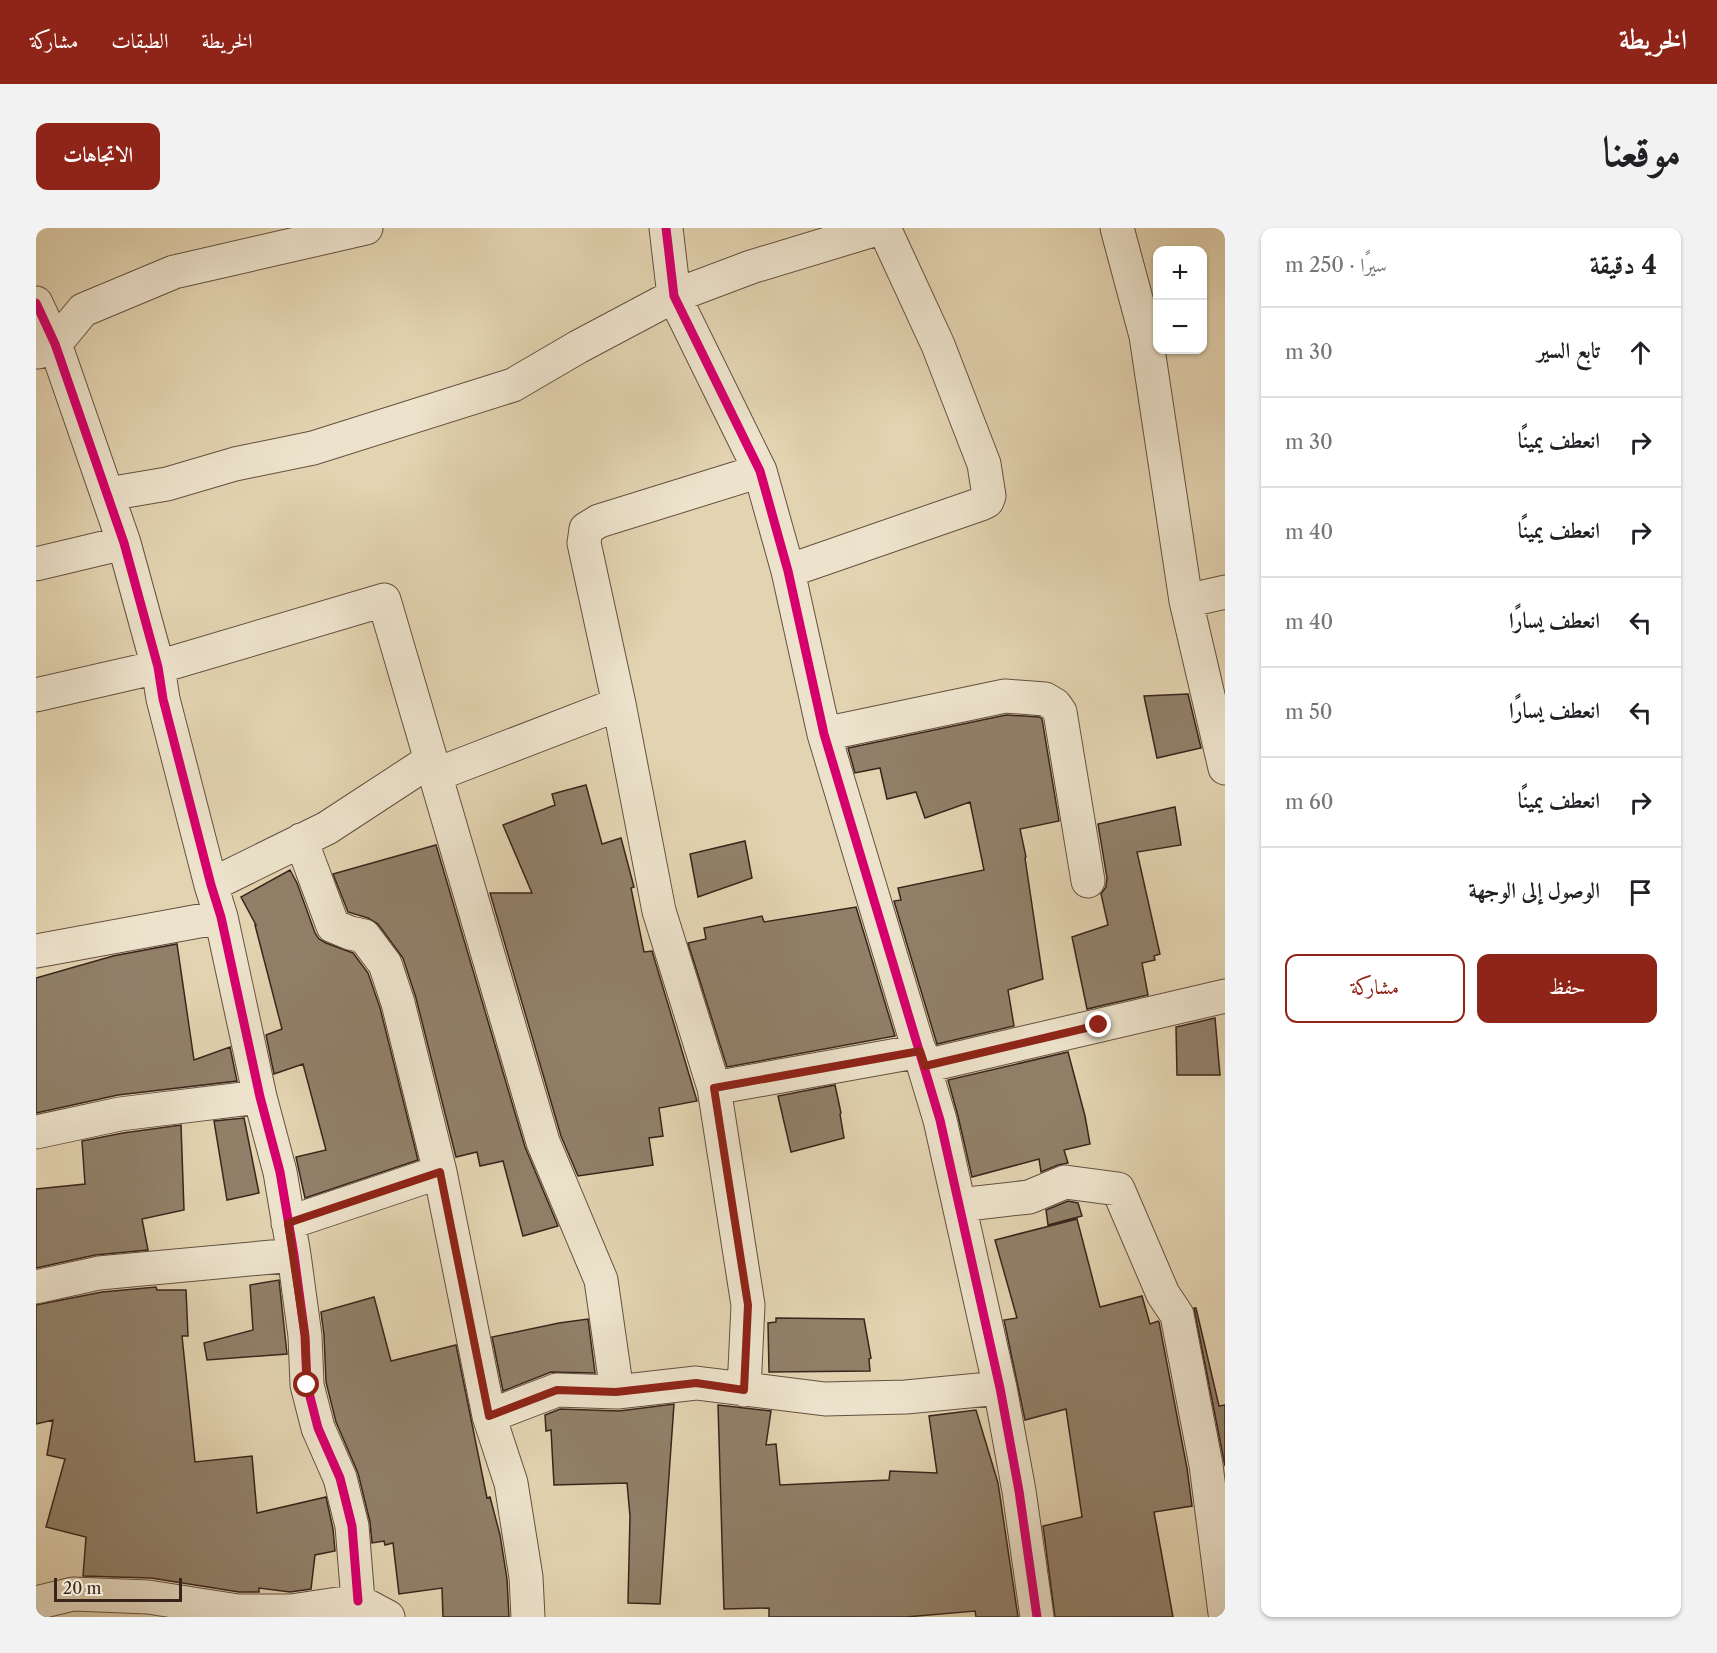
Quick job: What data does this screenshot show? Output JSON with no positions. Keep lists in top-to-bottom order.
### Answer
{
  "scale_bar": "20 m",
  "page": {
    "header": "الخريطة",
    "nav": ["الخريطة", "الطبقات", "مشاركة"],
    "title": "موقعنا",
    "buttons": [
      "الاتجاهات",
      ["حفظ", "مشاركة"]
    ],
    "heading": ["4 دقيقة", "سيرًا · 250 m"],
    "map_buttons": ["+", "−"],
    "list": [
      ["تابع السير", "30 m"],
      ["انعطف يمينًا", "30 m"],
      ["انعطف يمينًا", "40 m"],
      ["انعطف يسارًا", "40 m"],
      ["انعطف يسارًا", "50 m"],
      ["انعطف يمينًا", "60 m"],
      "الوصول إلى الوجهة"
    ],
    "scale": "20 m"
  }
}
